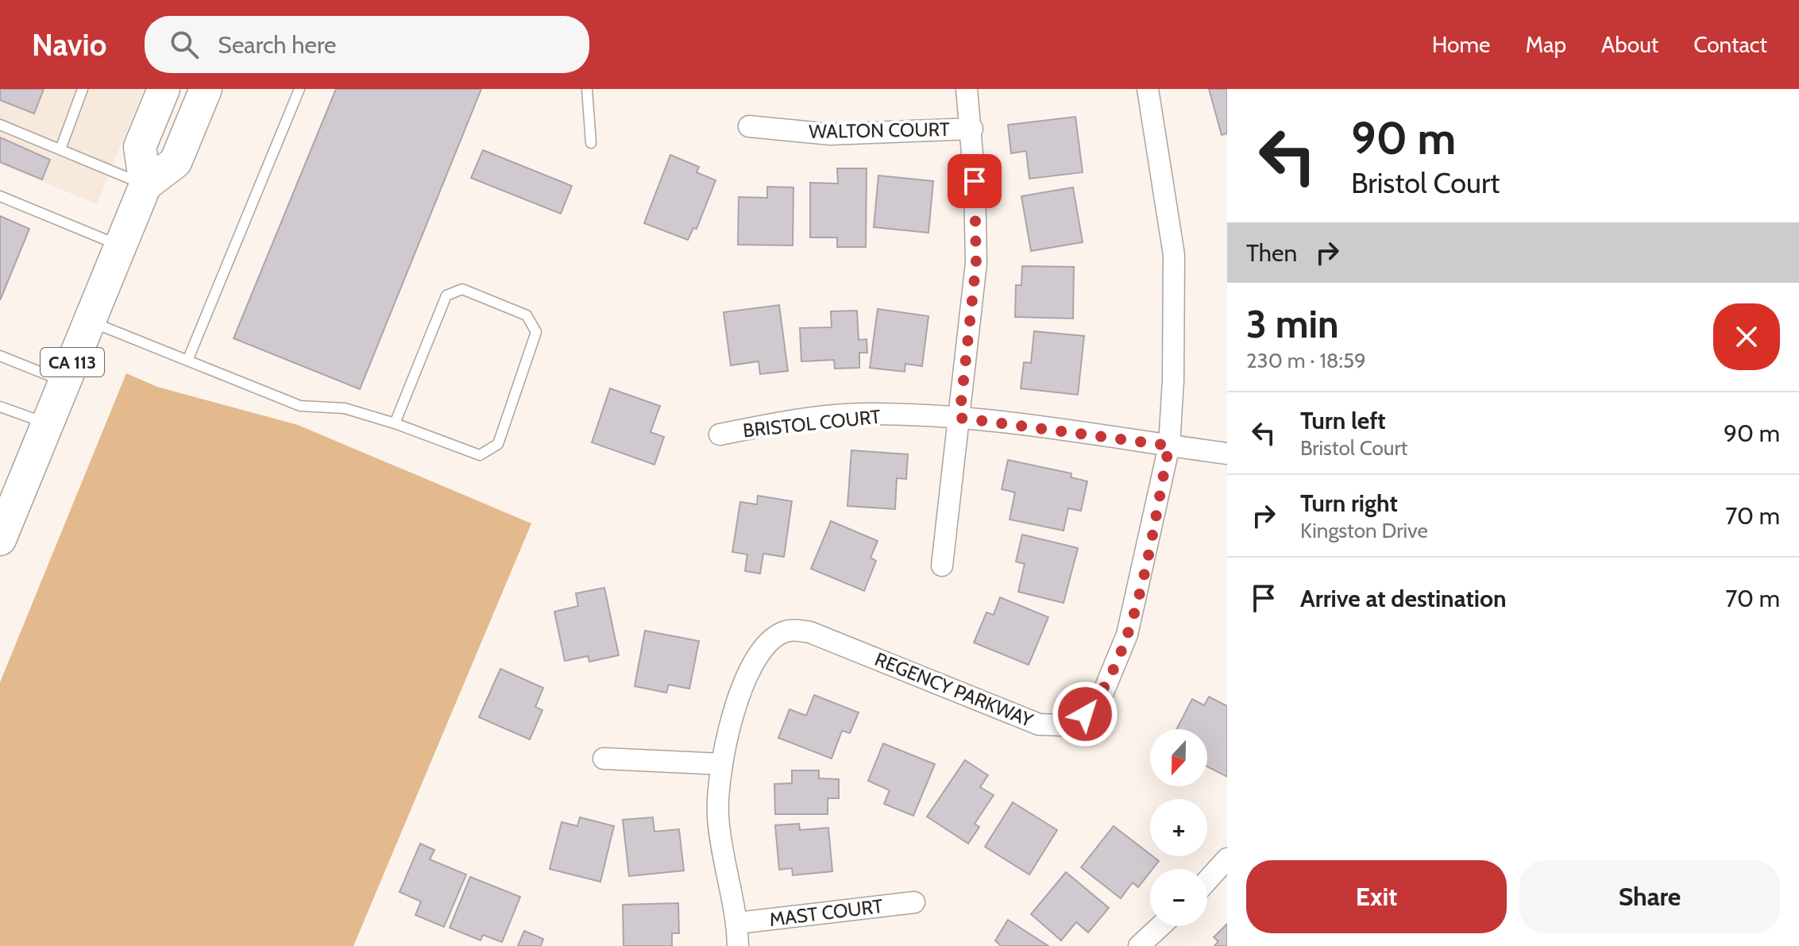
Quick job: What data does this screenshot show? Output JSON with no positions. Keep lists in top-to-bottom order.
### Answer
{
  "streets": {
    "main road": ["CA 113"],
    "street": [
      "WALTON COURT",
      "BRISTOL COURT",
      "REGENCY PARKWAY",
      "MAST COURT"
    ]
  },
  "crossings": [
    ["BRISTOL COURT", "REGENCY PARKWAY"],
    ["REGENCY PARKWAY", "MAST COURT"]
  ],
  "north": "bottom",
  "page": {
    "header": "Navio",
    "search": "Search here",
    "nav": [
      "Home",
      "Map",
      "About",
      "Contact"
    ],
    "turn": ["90 m", "Bristol Court"],
    "then": "Then",
    "heading": ["3 min", "230 m · 18:59"],
    "list": [
      {
        "name": "Turn left",
        "note": "Bristol Court",
        "value": "90 m"
      },
      {
        "name": "Turn right",
        "note": "Kingston Drive",
        "value": "70 m"
      },
      {
        "name": "Arrive at destination",
        "value": "70 m"
      }
    ],
    "map_buttons": ["+", "−"],
    "buttons": ["Exit", "Share"]
  }
}
